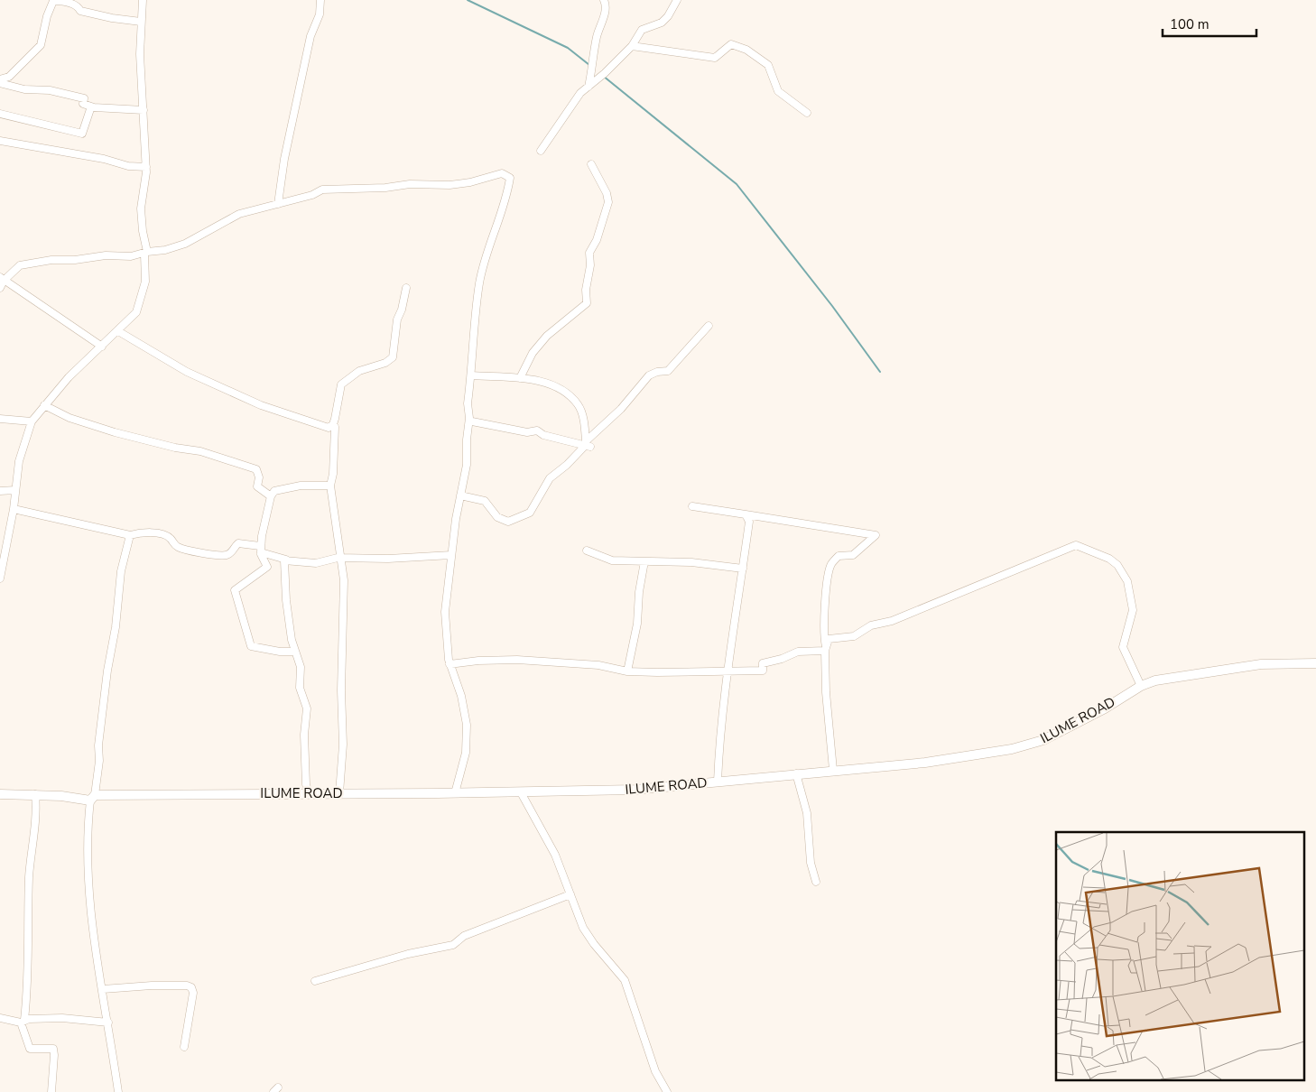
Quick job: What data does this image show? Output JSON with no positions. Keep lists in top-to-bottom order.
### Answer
{
  "streets": {
    "street": ["ILUME ROAD"]
  },
  "scale_bar": "100 m"
}
